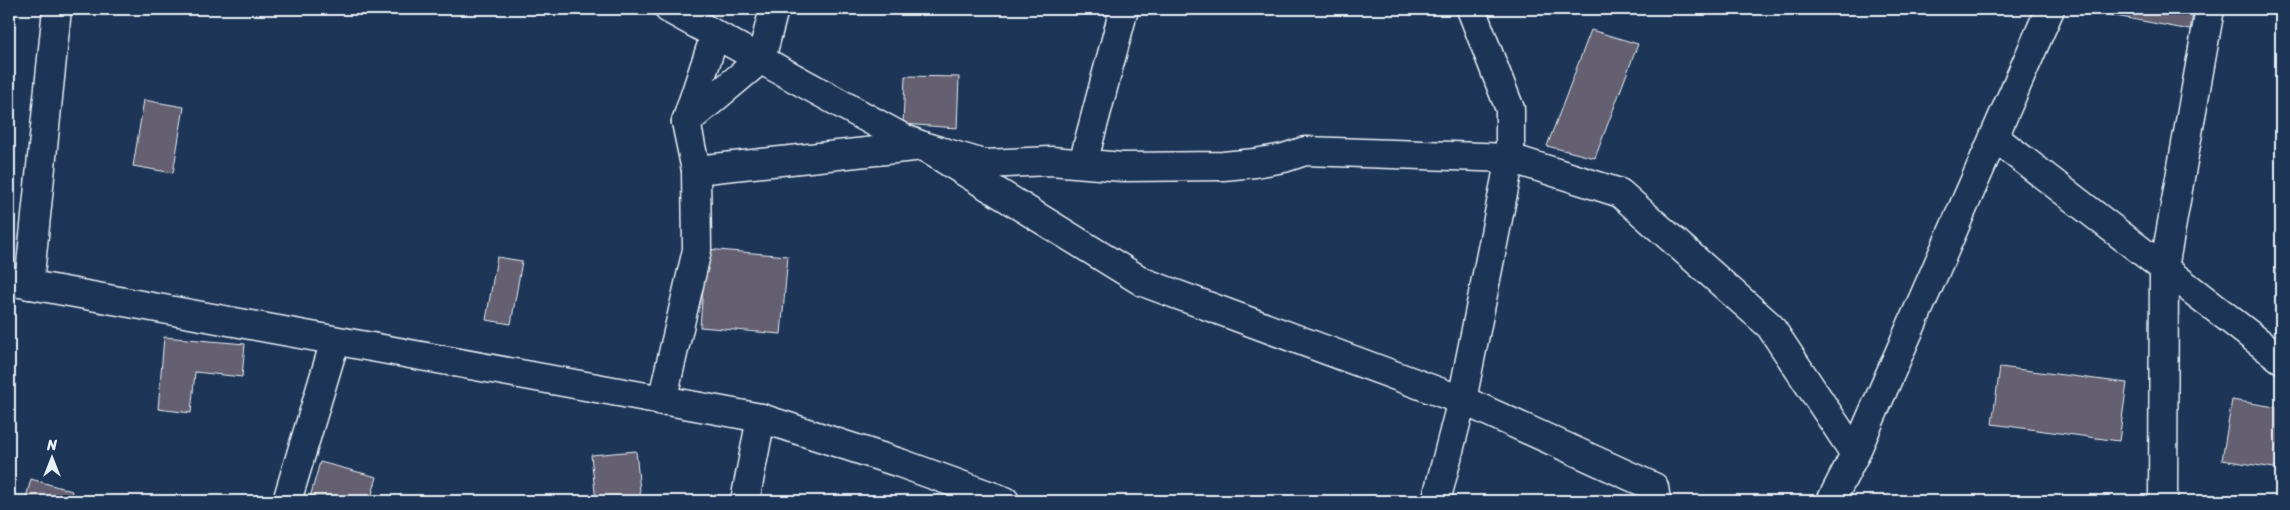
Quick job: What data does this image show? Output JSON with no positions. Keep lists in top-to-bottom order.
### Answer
{
  "north": "top"
}
